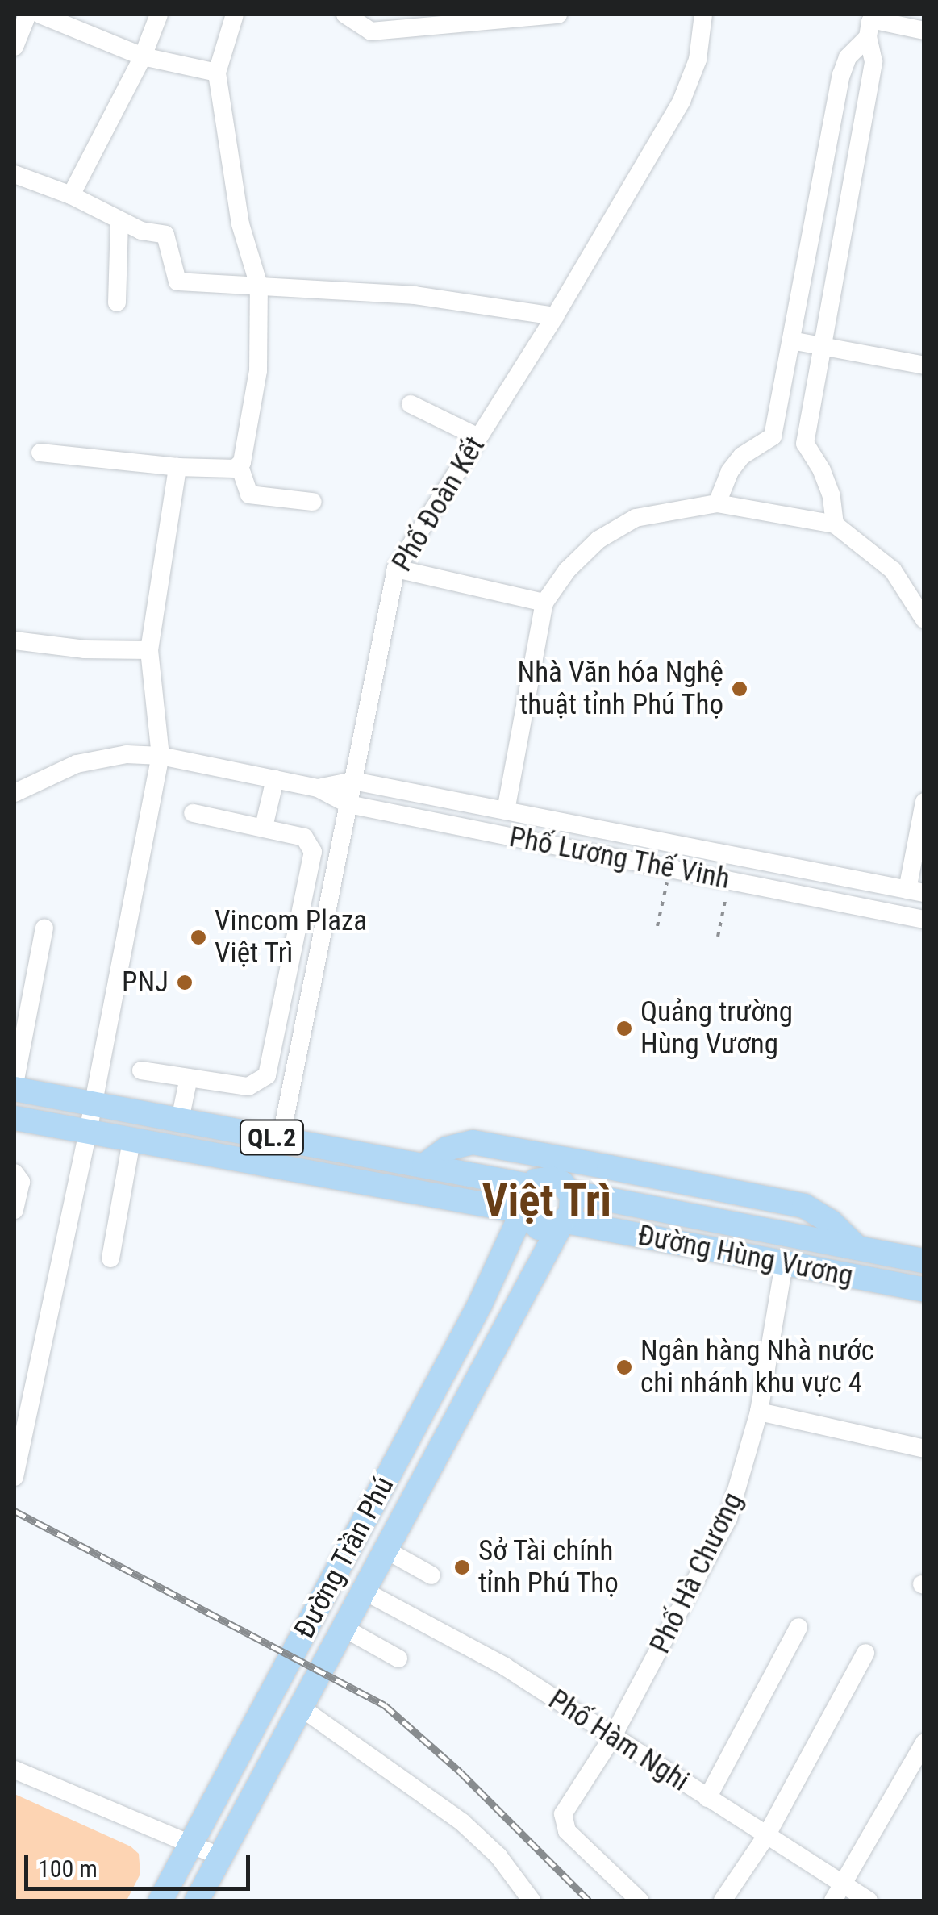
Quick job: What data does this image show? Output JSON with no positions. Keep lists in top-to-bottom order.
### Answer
{
  "streets": {
    "main road": ["QL.2", "Đường Hùng Vương", "Đường Trần Phú"],
    "street": [
      "Phố Đoàn Kết",
      "Phố Lương Thế Vinh",
      "Phố Hà Chương",
      "Phố Hàm Nghi"
    ]
  },
  "crossings": [
    ["Phố Đoàn Kết", "Phố Lương Thế Vinh"],
    ["Phố Đoàn Kết", "QL.2"],
    ["QL.2", "Đường Hùng Vương"],
    ["QL.2", "Đường Trần Phú"],
    ["Đường Hùng Vương", "Đường Trần Phú"],
    ["Đường Hùng Vương", "Phố Hà Chương"],
    ["Đường Trần Phú", "Phố Hàm Nghi"],
    ["Phố Hà Chương", "Phố Hàm Nghi"]
  ],
  "districts": ["Việt Trì"],
  "places": [
    "Nhà Văn hóa Nghệ thuật tỉnh Phú Thọ",
    "Vincom Plaza Việt Trì",
    "PNJ",
    "Quảng trường Hùng Vương",
    "Ngân hàng Nhà nước chi nhánh khu vực 4",
    "Sở Tài chính tỉnh Phú Thọ"
  ],
  "scale_bar": "100 m"
}
